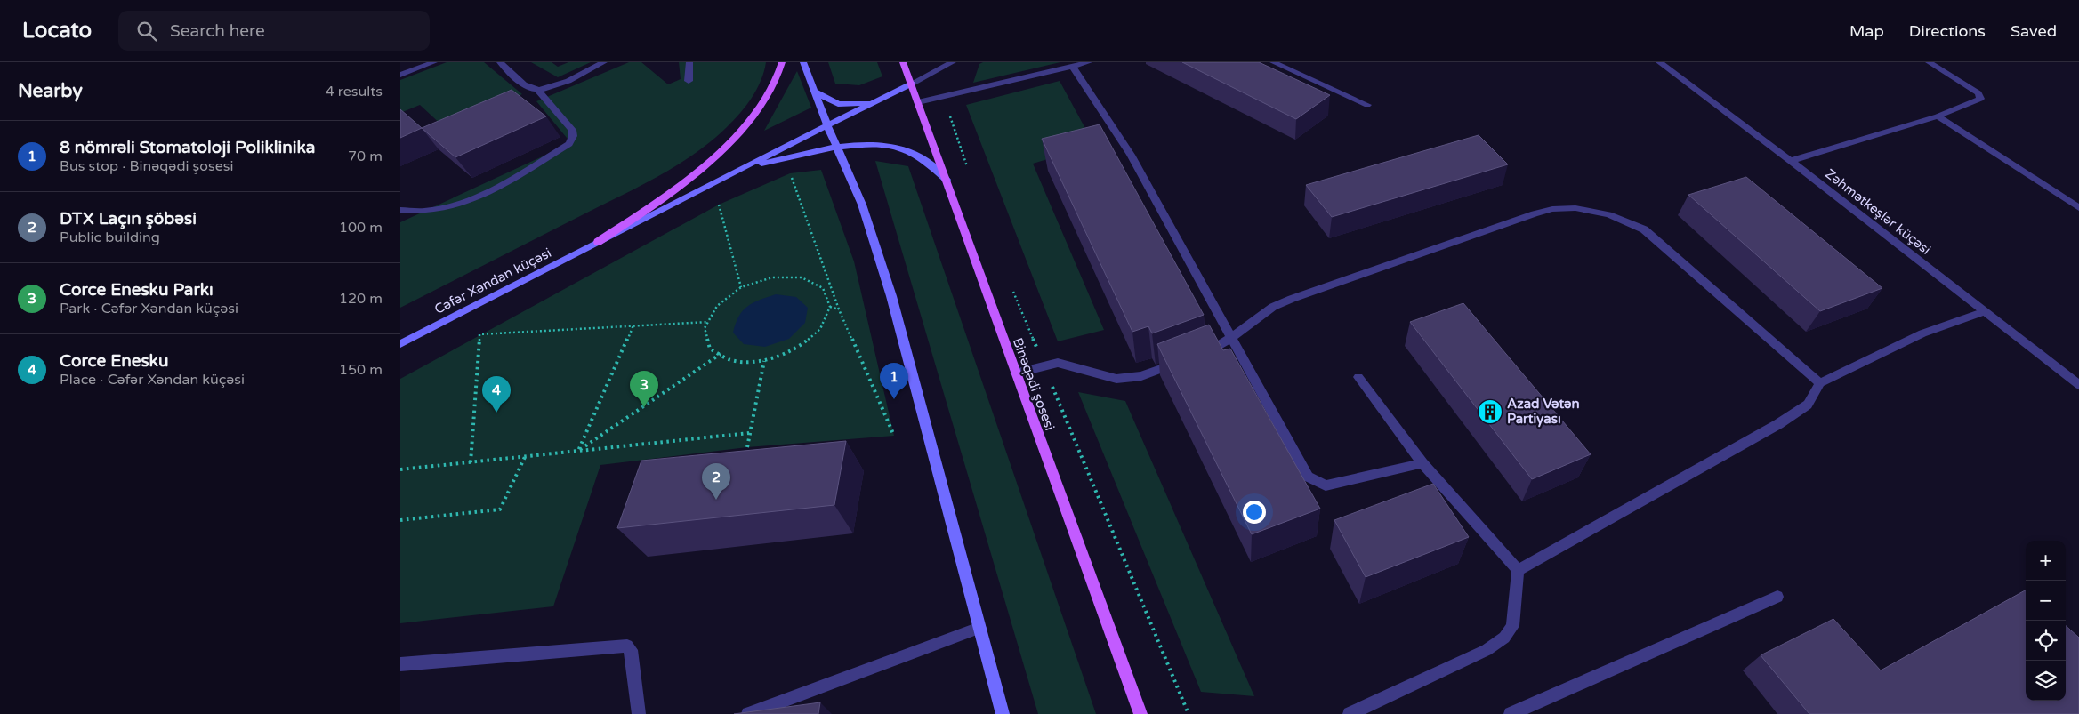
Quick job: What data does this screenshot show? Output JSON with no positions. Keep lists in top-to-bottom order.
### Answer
{
  "streets": {
    "main road": ["Binəqədi şosesi"],
    "street": ["Zəhmətkeşlər küçəsi", "Cəfər Xəndan küçəsi"]
  },
  "places": {
    "building": ["Azad Vətən Partiyası"]
  },
  "page": {
    "header": "Locato",
    "search": "Search here",
    "nav": ["Map", "Directions", "Saved"],
    "heading": ["Nearby", "4 results"],
    "list": [
      {
        "mark": "1",
        "name": "8 nömrəli Stomatoloji Poliklinika",
        "note": "Bus stop · Binəqədi şosesi",
        "value": "70 m"
      },
      {
        "mark": "2",
        "name": "DTX Laçın şöbəsi",
        "note": "Public building",
        "value": "100 m"
      },
      {
        "mark": "3",
        "name": "Corce Enesku Parkı",
        "note": "Park · Cəfər Xəndan küçəsi",
        "value": "120 m"
      },
      {
        "mark": "4",
        "name": "Corce Enesku",
        "note": "Place · Cəfər Xəndan küçəsi",
        "value": "150 m"
      }
    ],
    "pins": [
      "1",
      "3",
      "4",
      "2"
    ],
    "map_buttons": ["+", "−"]
  }
}
